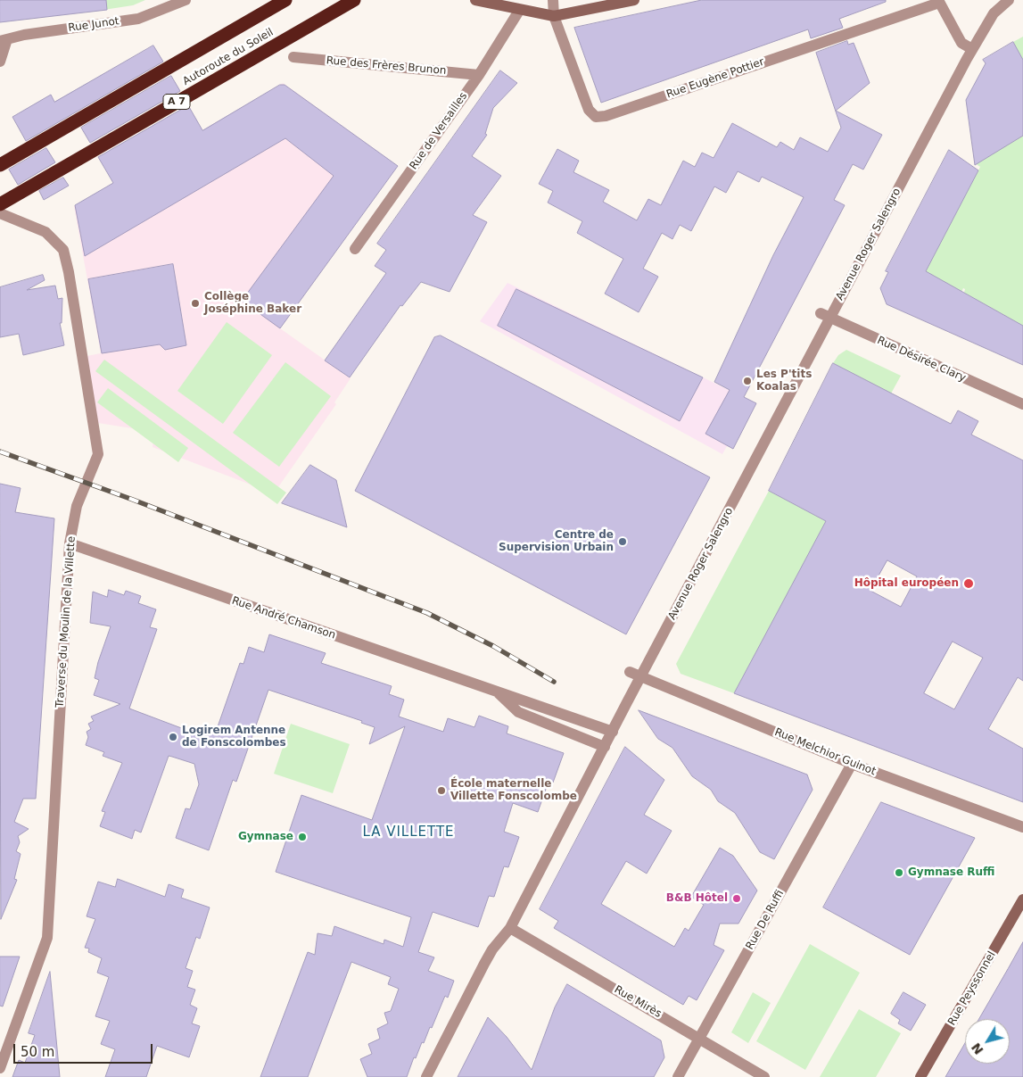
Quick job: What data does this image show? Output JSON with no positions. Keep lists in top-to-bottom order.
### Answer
{
  "streets": {
    "highway": ["Autoroute du Soleil", "A 7"],
    "street": [
      "Rue Junot",
      "Rue des Frères Brunon",
      "Rue Eugène Pottier",
      "Rue de Versailles",
      "Avenue Roger Salengro",
      "Rue Désirée Clary",
      "Rue André Chamson",
      "Traverse du Moulin de la Villette",
      "Rue Melchior Guinot",
      "Rue De Ruffi",
      "Rue Peyssonnel",
      "Rue Mirès"
    ]
  },
  "crossings": [
    ["Rue des Frères Brunon", "Rue de Versailles"],
    ["Avenue Roger Salengro", "Rue Désirée Clary"],
    ["Avenue Roger Salengro", "Rue André Chamson"],
    ["Avenue Roger Salengro", "Rue Melchior Guinot"],
    ["Avenue Roger Salengro", "Rue Mirès"],
    ["Rue André Chamson", "Traverse du Moulin de la Villette"],
    ["Rue Melchior Guinot", "Rue De Ruffi"],
    ["Rue De Ruffi", "Rue Mirès"]
  ],
  "districts": ["LA VILLETTE"],
  "places": [
    "Collège Joséphine Baker",
    "Les P'tits Koalas",
    "Centre de Supervision Urbain",
    "Hôpital européen",
    "Logirem Antenne de Fonscolombes",
    "École maternelle Villette Fonscolombe",
    "Gymnase",
    "Gymnase Ruffi",
    "B&B Hôtel"
  ],
  "scale_bar": "50 m",
  "north": "bottom left"
}
